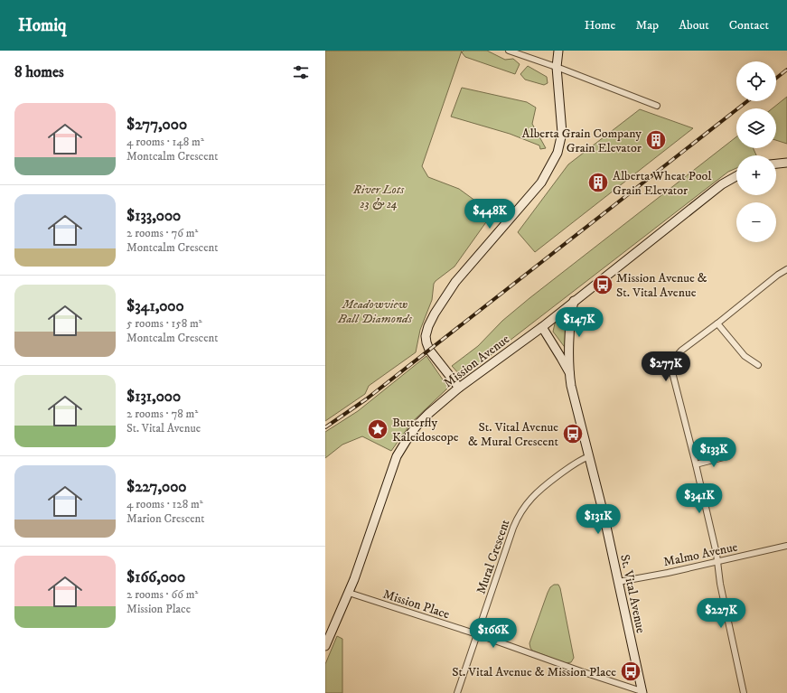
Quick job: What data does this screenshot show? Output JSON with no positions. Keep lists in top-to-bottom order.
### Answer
{
  "streets": {
    "street": [
      "Mission Avenue",
      "Malmo Avenue",
      "Mural Crescent",
      "St. Vital Avenue",
      "Mission Place"
    ]
  },
  "crossings": [
    ["Mission Avenue", "St. Vital Avenue"],
    ["Mission Avenue", "Mission Place"],
    ["Malmo Avenue", "St. Vital Avenue"],
    ["Mural Crescent", "St. Vital Avenue"],
    ["Mural Crescent", "Mission Place"],
    ["St. Vital Avenue", "Mission Place"]
  ],
  "parks": ["River Lots 23 & 24", "Meadowview Ball Diamonds"],
  "places": {
    "building": ["Alberta Grain Company Grain Elevator", "Alberta Wheat Pool Grain Elevator"],
    "bus stop": ["Mission Avenue & St. Vital Avenue", "St. Vital Avenue & Mural Crescent", "St. Vital Avenue & Mission Place"],
    "place": ["Butterfly Kaleidoscope"]
  },
  "page": {
    "header": "Homiq",
    "nav": [
      "Home",
      "Map",
      "About",
      "Contact"
    ],
    "heading": "8 homes",
    "map_buttons": ["+", "−"],
    "list": [
      {
        "name": "$277,000",
        "note": "4 rooms · 148 m² · Montcalm Crescent"
      },
      {
        "name": "$133,000",
        "note": "2 rooms · 76 m² · Montcalm Crescent"
      },
      {
        "name": "$341,000",
        "note": "5 rooms · 158 m² · Montcalm Crescent"
      },
      {
        "name": "$131,000",
        "note": "2 rooms · 78 m² · St. Vital Avenue"
      },
      {
        "name": "$227,000",
        "note": "4 rooms · 128 m² · Marion Crescent"
      },
      {
        "name": "$166,000",
        "note": "2 rooms · 66 m² · Mission Place"
      }
    ],
    "price": [
      "$448K",
      "$147K",
      "$277K",
      "$133K",
      "$341K",
      "$131K",
      "$227K",
      "$166K"
    ]
  }
}
